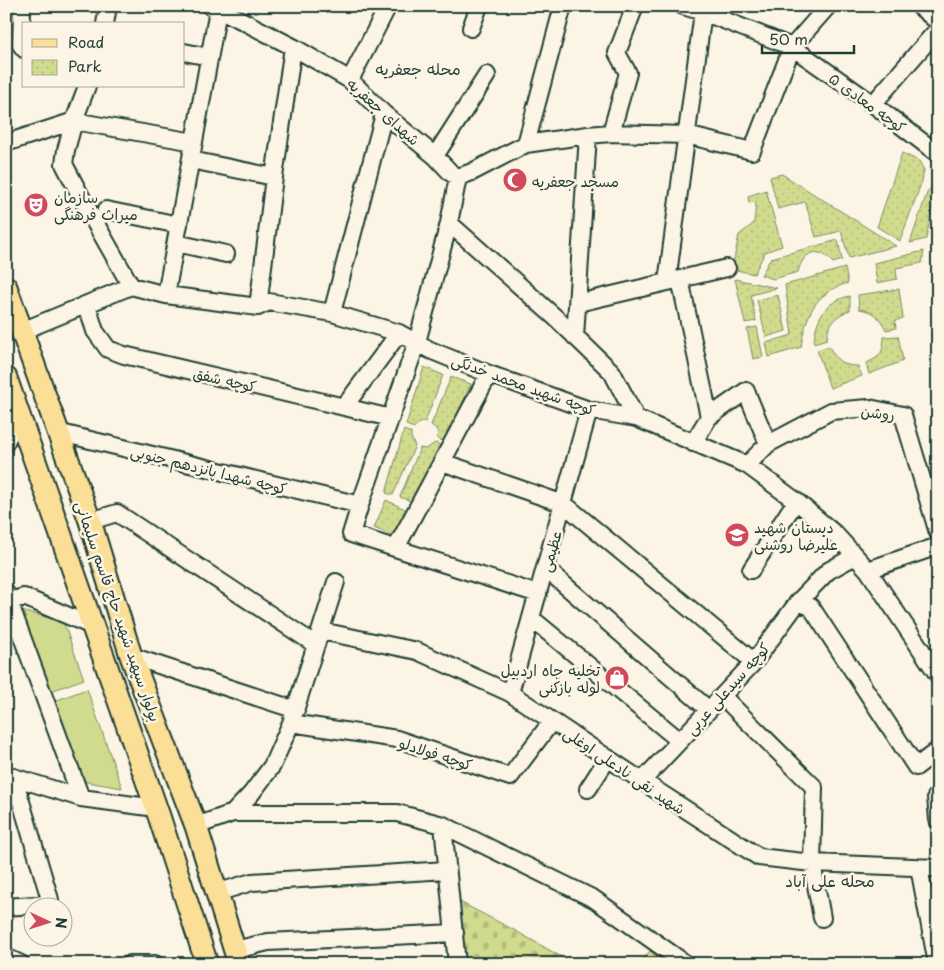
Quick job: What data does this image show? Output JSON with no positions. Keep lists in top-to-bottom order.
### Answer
{
  "streets": {
    "main road": ["بولوار سپهبد شهید حاج قاسم سلیمانی"],
    "street": [
      "کوچه معادی ۵",
      "شهدای جعفریه",
      "کوچه شفق",
      "کوچه شهید محمد خدنگی",
      "روشن",
      "کوچه شهدا پانزدهم جنوبی",
      "عظیمی",
      "کوچه سیدعلی عربی",
      "کوچه فولادلو",
      "شهید نقی نادعلی اوغلی"
    ]
  },
  "crossings": [
    ["کوچه شهید محمد خدنگی", "روشن"],
    ["کوچه شهید محمد خدنگی", "عظیمی"],
    ["کوچه شهید محمد خدنگی", "کوچه سیدعلی عربی"],
    ["کوچه شهدا پانزدهم جنوبی", "بولوار سپهبد شهید حاج قاسم سلیمانی"],
    ["عظیمی", "شهید نقی نادعلی اوغلی"],
    ["کوچه سیدعلی عربی", "شهید نقی نادعلی اوغلی"],
    ["کوچه فولادلو", "شهید نقی نادعلی اوغلی"]
  ],
  "districts": ["محله جعفریه", "محله علی آباد"],
  "places": {
    "mosque": ["مسجد جعفریه"],
    "theatre": ["سازمان میراث فرهنگی"],
    "school or university": ["دبستان شهید علیرضا روشنی"],
    "shop": ["تخلیه چاه اردبیل لوله بازکنی"]
  },
  "legend": ["Road", "Park"],
  "scale_bar": "50 m",
  "north": "right"
}
